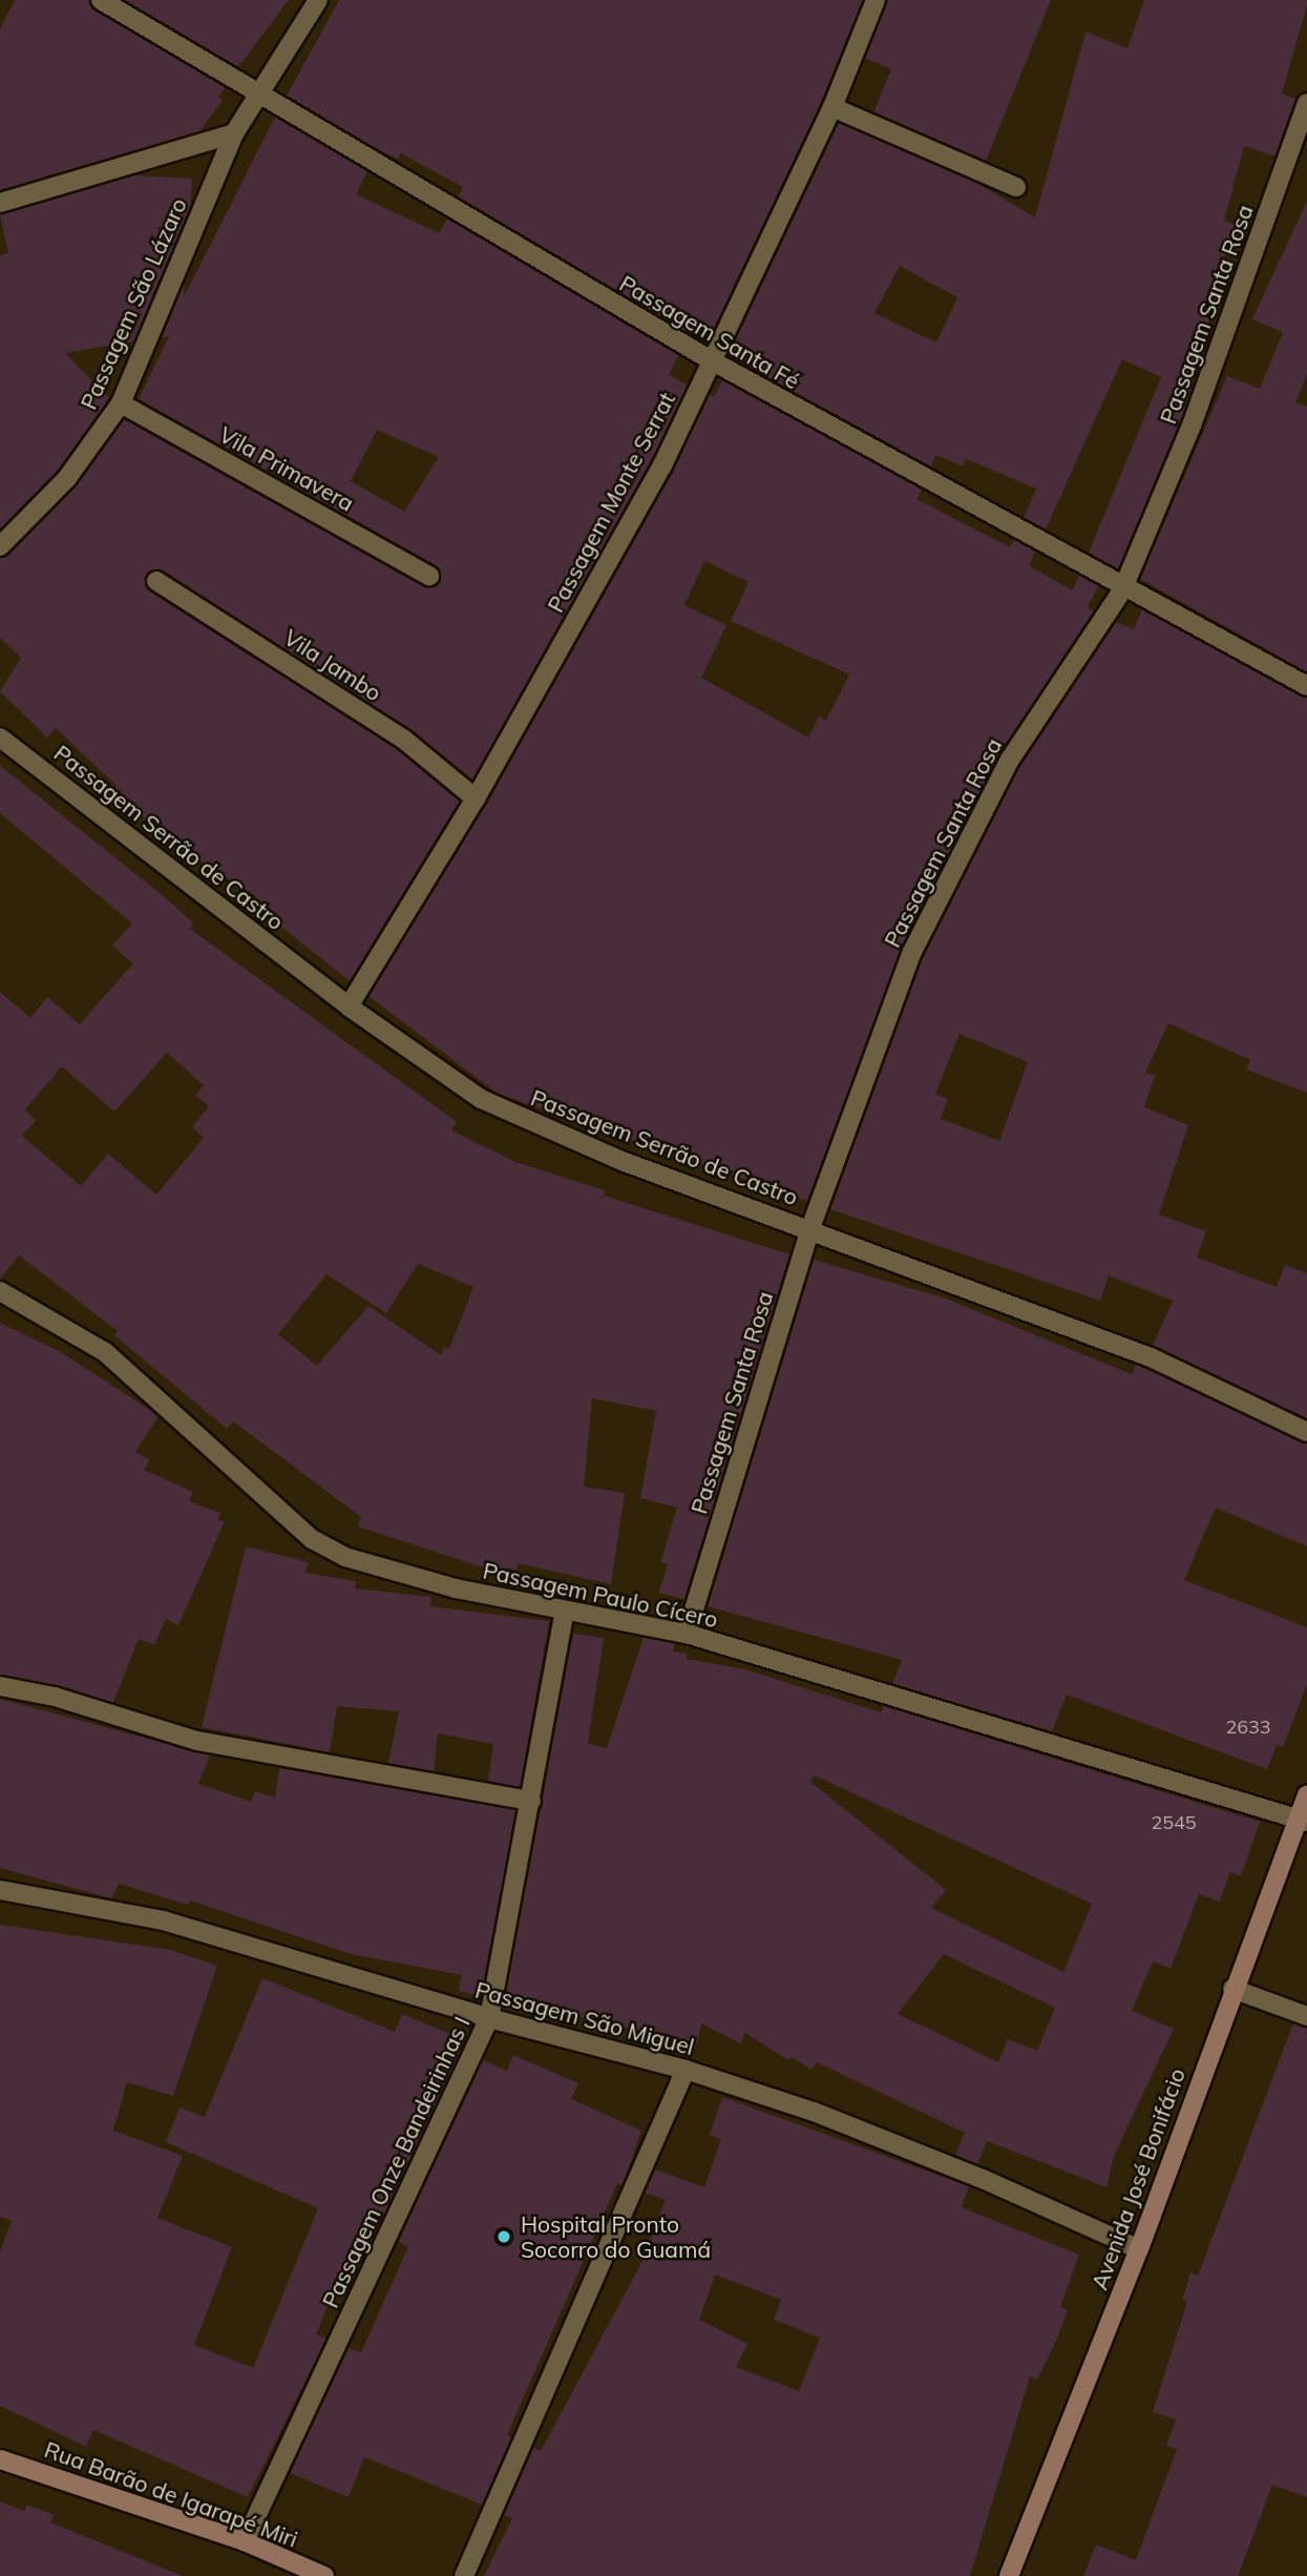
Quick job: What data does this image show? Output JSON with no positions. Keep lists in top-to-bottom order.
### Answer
{
  "streets": {
    "main road": ["Avenida José Bonifácio", "Rua Barão de Igarapé Miri"],
    "street": [
      "Passagem São Lázaro",
      "Passagem Santa Rosa",
      "Passagem Santa Fé",
      "Vila Primavera",
      "Passagem Monte Serrat",
      "Vila Jambo",
      "Passagem Serrão de Castro",
      "Passagem Paulo Cícero",
      "Passagem São Miguel",
      "Passagem Onze Bandeirinhas I"
    ]
  },
  "crossings": [
    ["Passagem São Lázaro", "Passagem Santa Fé"],
    ["Passagem São Lázaro", "Vila Primavera"],
    ["Passagem Santa Rosa", "Passagem Santa Fé"],
    ["Passagem Santa Rosa", "Passagem Serrão de Castro"],
    ["Passagem Santa Rosa", "Passagem Paulo Cícero"],
    ["Passagem Santa Fé", "Passagem Monte Serrat"],
    ["Passagem Monte Serrat", "Vila Jambo"],
    ["Passagem Monte Serrat", "Passagem Serrão de Castro"],
    ["Passagem Paulo Cícero", "Passagem Onze Bandeirinhas I"],
    ["Passagem Paulo Cícero", "Avenida José Bonifácio"],
    ["Passagem São Miguel", "Passagem Onze Bandeirinhas I"],
    ["Passagem São Miguel", "Avenida José Bonifácio"],
    ["Passagem Onze Bandeirinhas I", "Rua Barão de Igarapé Miri"]
  ],
  "places": ["Hospital Pronto Socorro do Guamá"],
  "house_numbers": ["2633", "2545"]
}
